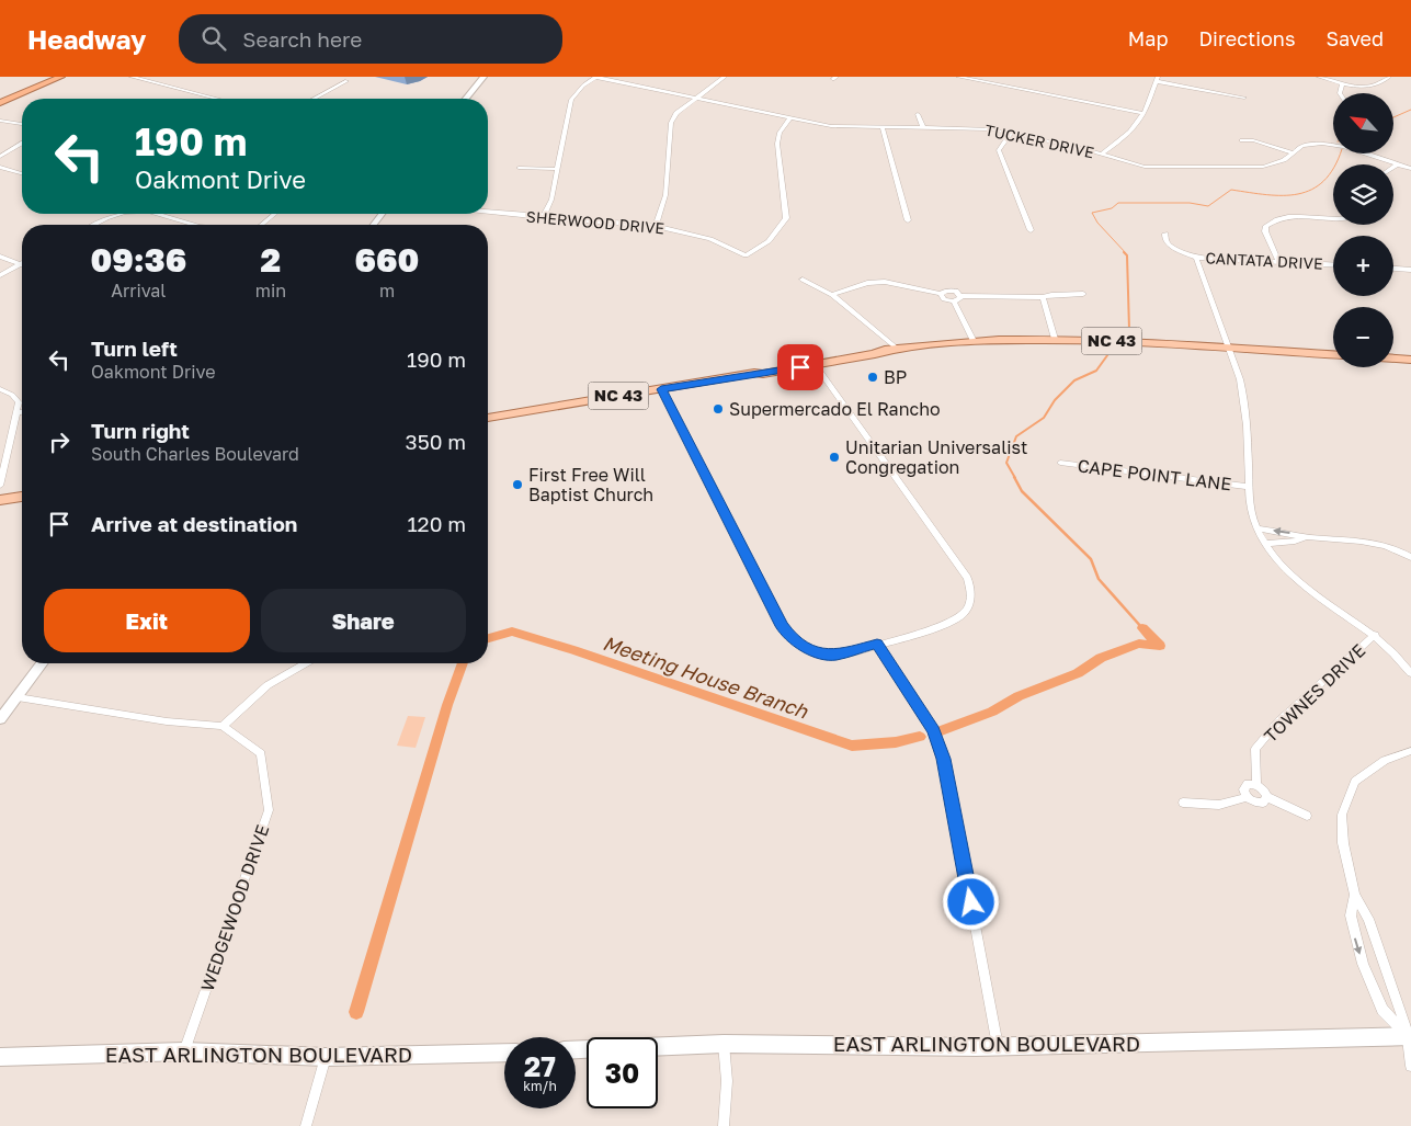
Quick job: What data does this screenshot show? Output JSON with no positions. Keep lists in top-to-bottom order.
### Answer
{
  "streets": {
    "main road": ["NC 43", "EAST ARLINGTON BOULEVARD"],
    "street": [
      "TUCKER DRIVE",
      "SHERWOOD DRIVE",
      "CANTATA DRIVE",
      "CAPE POINT LANE",
      "TOWNES DRIVE",
      "WEDGEWOOD DRIVE"
    ]
  },
  "crossings": [
    ["TUCKER DRIVE", "SHERWOOD DRIVE"],
    ["WEDGEWOOD DRIVE", "EAST ARLINGTON BOULEVARD"]
  ],
  "water": ["Meeting House Branch"],
  "places": [
    "BP",
    "Supermercado El Rancho",
    "Unitarian Universalist Congregation",
    "First Free Will Baptist Church"
  ],
  "north": "top left",
  "page": {
    "header": "Headway",
    "search": "Search here",
    "nav": ["Map", "Directions", "Saved"],
    "map_buttons": ["+", "−"],
    "turn": ["190 m", "Oakmont Drive"],
    "eta": [
      "09:36",
      "Arrival",
      "2",
      "min",
      "660",
      "m"
    ],
    "list": [
      {
        "name": "Turn left",
        "note": "Oakmont Drive",
        "value": "190 m"
      },
      {
        "name": "Turn right",
        "note": "South Charles Boulevard",
        "value": "350 m"
      },
      {
        "name": "Arrive at destination",
        "value": "120 m"
      }
    ],
    "buttons": ["Exit", "Share"],
    "speed": "27 km/h",
    "limit": "30"
  }
}
